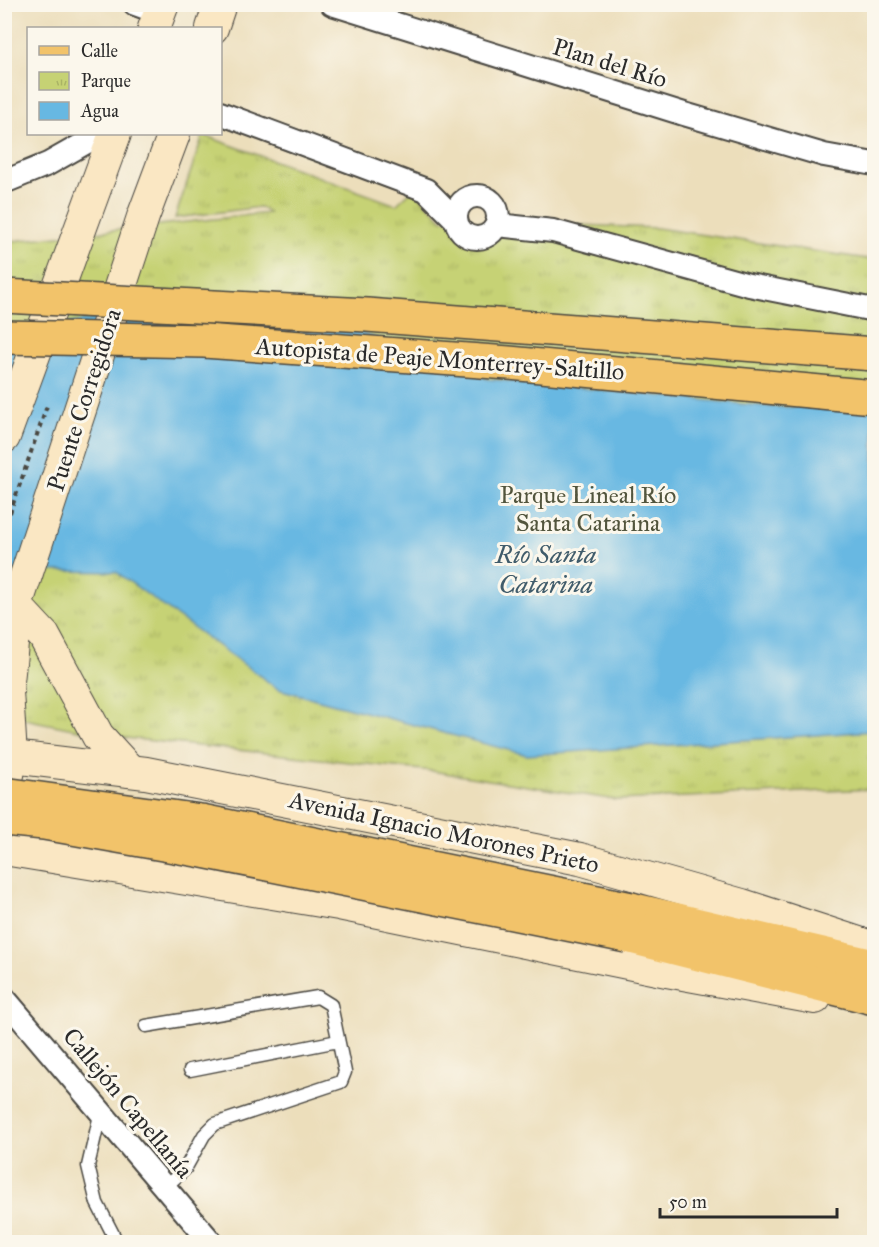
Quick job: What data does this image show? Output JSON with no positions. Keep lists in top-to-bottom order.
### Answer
{
  "streets": {
    "main road": ["Autopista de Peaje Monterrey-Saltillo", "Avenida Ignacio Morones Prieto"],
    "street": ["Plan del Río", "Puente Corregidora", "Callejón Capellanía"]
  },
  "crossings": [
    ["Puente Corregidora", "Avenida Ignacio Morones Prieto"]
  ],
  "water": ["Río Santa Catarina"],
  "parks": ["Parque Lineal Río Santa Catarina"],
  "legend": ["Calle", "Parque", "Agua"],
  "scale_bar": "50 m"
}
